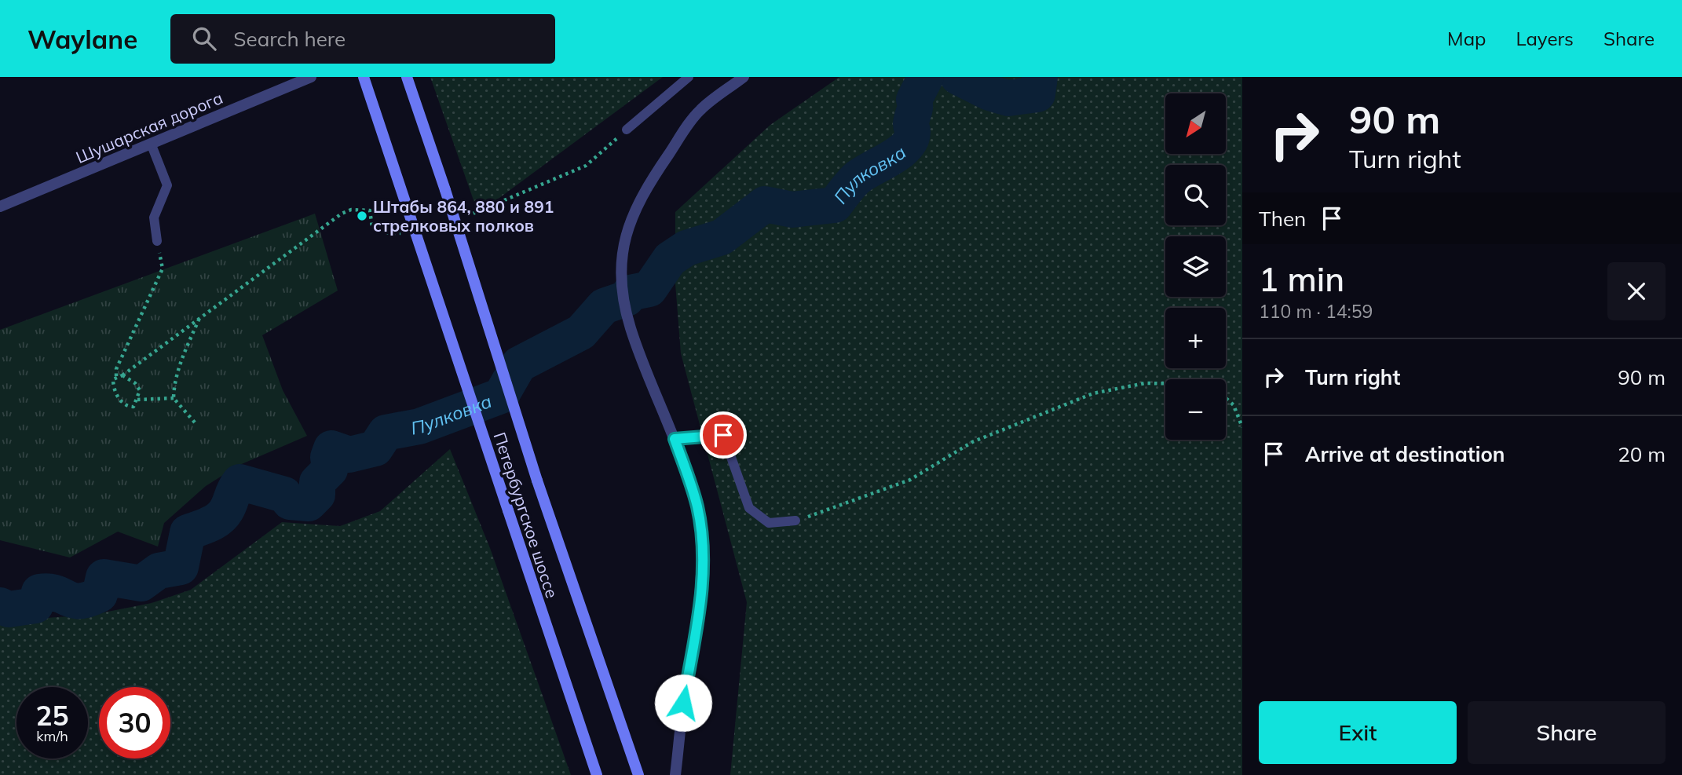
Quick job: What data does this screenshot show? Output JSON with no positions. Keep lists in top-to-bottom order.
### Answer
{
  "streets": {
    "main road": ["Петербургское шоссе"],
    "street": ["Шушарская дорога"]
  },
  "water": ["Пулковка"],
  "places": ["Штабы 864, 880 и 891 стрелковых полков"],
  "north": "bottom left",
  "page": {
    "header": "Waylane",
    "search": "Search here",
    "nav": ["Map", "Layers", "Share"],
    "turn": ["90 m", "Turn right"],
    "map_buttons": ["+", "−"],
    "then": "Then",
    "heading": ["1 min", "110 m · 14:59"],
    "list": [
      {
        "name": "Turn right",
        "value": "90 m"
      },
      {
        "name": "Arrive at destination",
        "value": "20 m"
      }
    ],
    "speed": "25 km/h",
    "limit": "30",
    "buttons": ["Exit", "Share"]
  }
}
